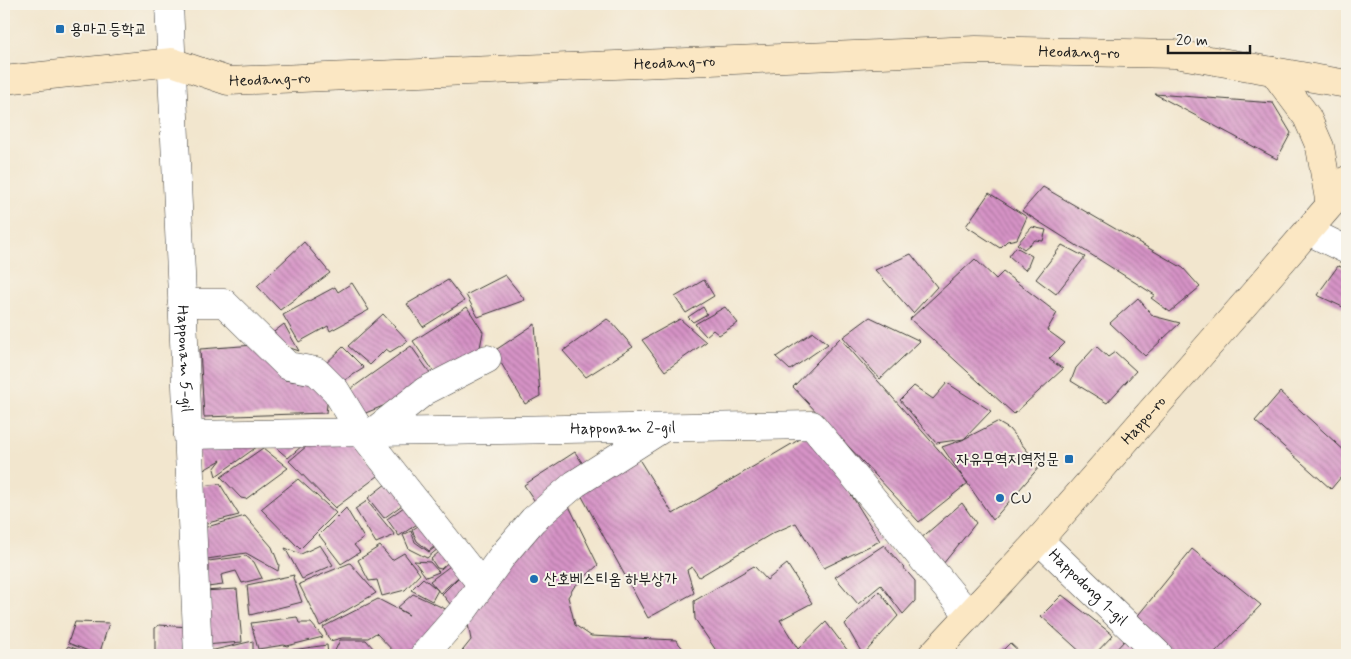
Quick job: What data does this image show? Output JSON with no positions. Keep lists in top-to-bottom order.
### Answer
{
  "streets": {
    "main road": ["Heodang-ro", "Happo-ro"],
    "street": ["Happonam 5-gil", "Happonam 2-gil", "Happodong 1-gil"]
  },
  "crossings": [
    ["Heodang-ro", "Happonam 5-gil"],
    ["Happonam 5-gil", "Happonam 2-gil"],
    ["Happo-ro", "Happonam 2-gil"],
    ["Happo-ro", "Happodong 1-gil"]
  ],
  "places": {
    "transit": ["용마고등학교", "자유무역지역정문"],
    "other": ["CU", "산호베스티움 하부상가"]
  },
  "scale_bar": "20 m"
}
